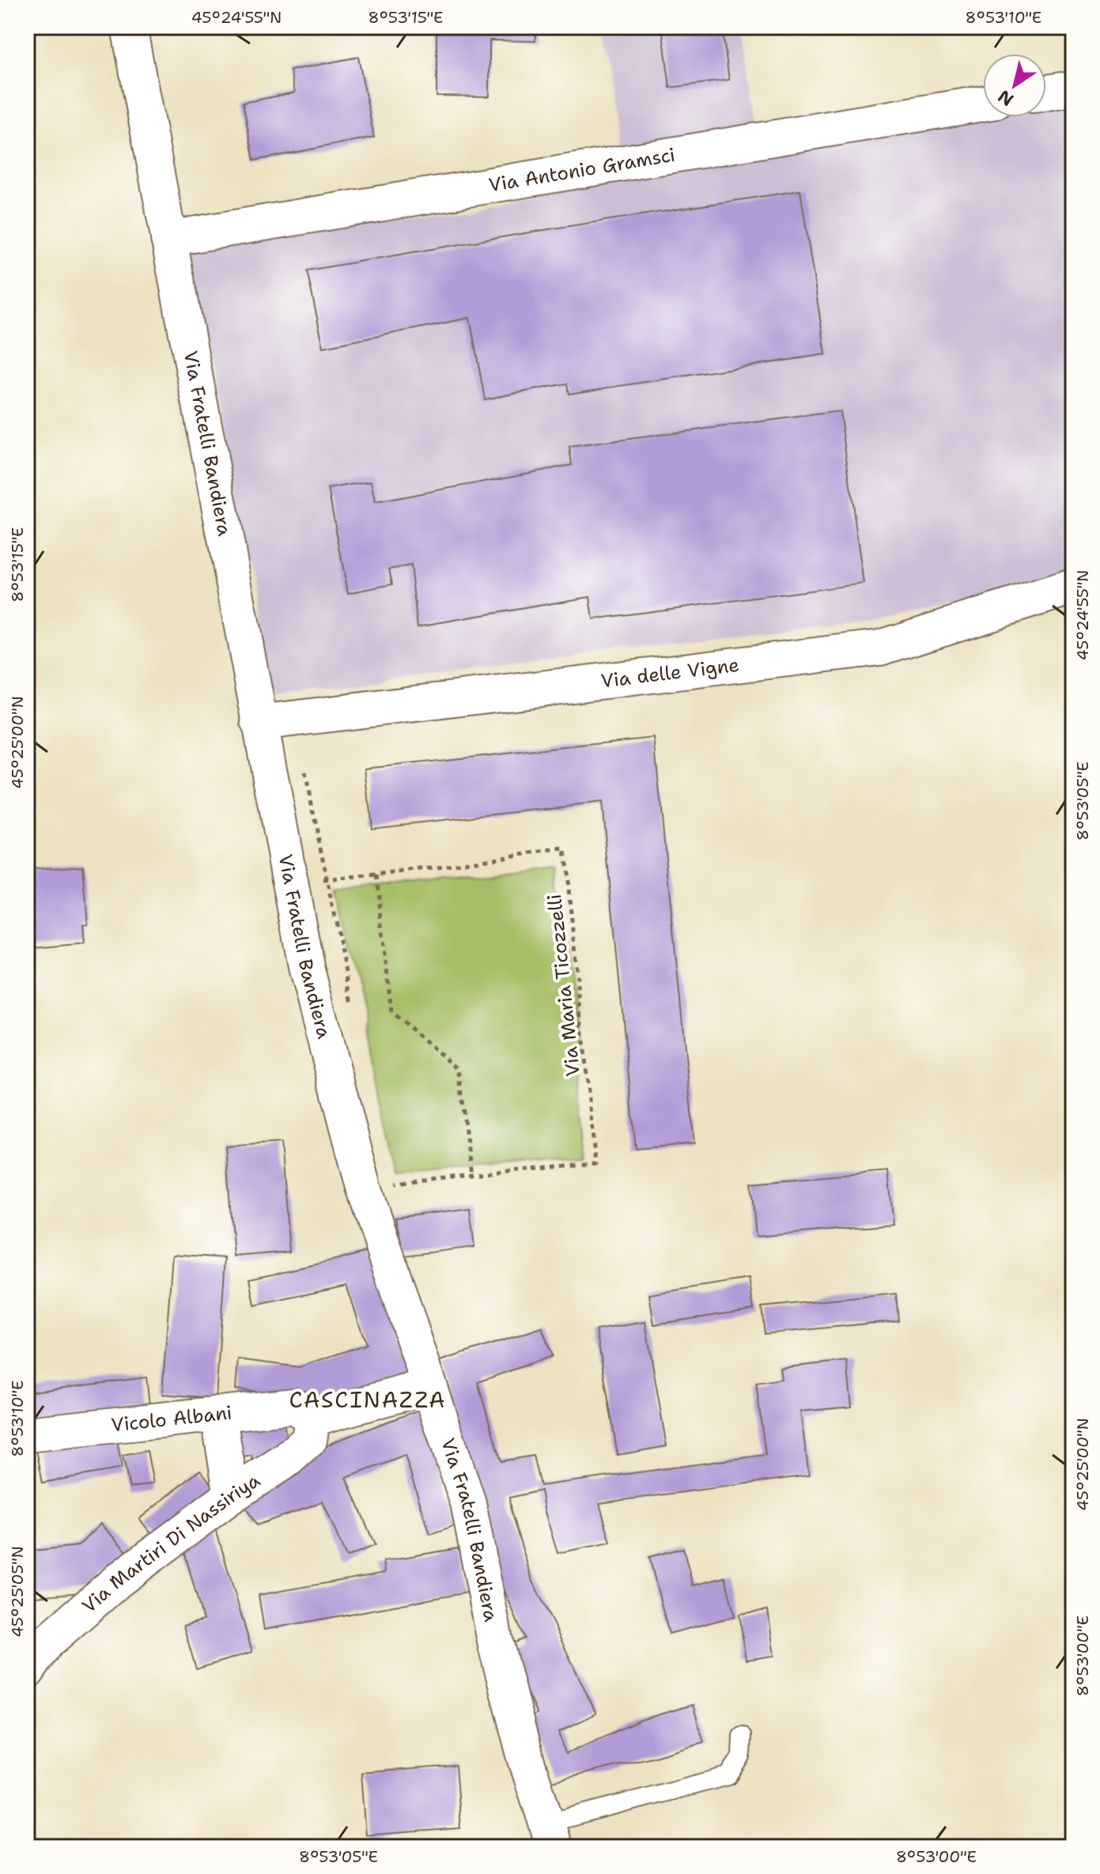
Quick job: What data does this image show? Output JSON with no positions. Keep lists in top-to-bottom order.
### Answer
{
  "streets": {
    "street": [
      "Via Antonio Gramsci",
      "Via Fratelli Bandiera",
      "Via delle Vigne",
      "Vicolo Albani",
      "Via Martiri Di Nassiriya"
    ],
    "path": ["Via Maria Ticozzelli"]
  },
  "crossings": [
    ["Via Antonio Gramsci", "Via Fratelli Bandiera"],
    ["Via Fratelli Bandiera", "Via delle Vigne"],
    ["Via Fratelli Bandiera", "Via Maria Ticozzelli"],
    ["Vicolo Albani", "Via Martiri Di Nassiriya"]
  ],
  "districts": ["CASCINAZZA"],
  "north": "bottom left",
  "coordinates": [
    "45°24'55\"N",
    "8°53'15\"E",
    "8°53'10\"E",
    "45°25'00\"N",
    "8°53'05\"E",
    "45°25'05\"N",
    "8°53'00\"E"
  ]
}
